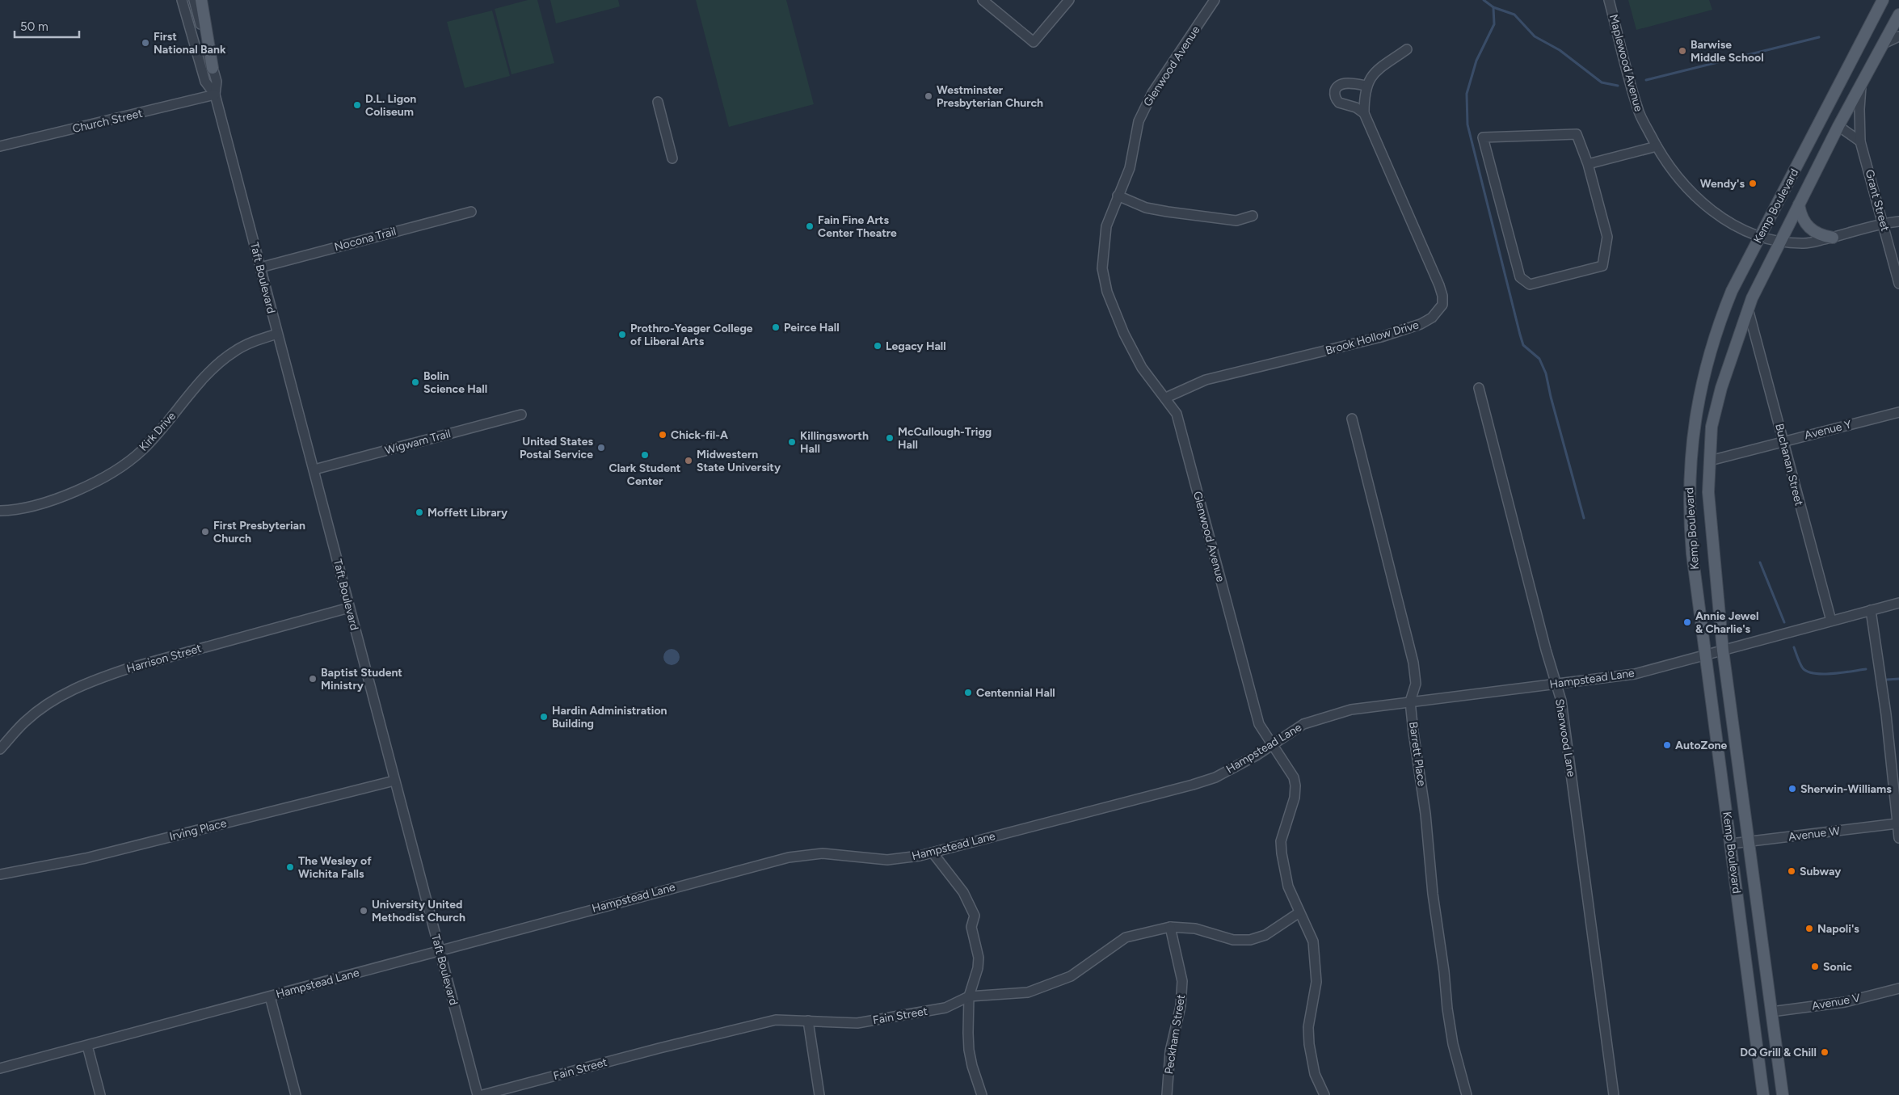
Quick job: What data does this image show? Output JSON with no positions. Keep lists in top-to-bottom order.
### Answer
{
  "streets": {
    "main road": ["Kemp Boulevard"],
    "street": [
      "Maplewood Avenue",
      "Glenwood Avenue",
      "Church Street",
      "Grant Street",
      "Nocona Trail",
      "Taft Boulevard",
      "Brook Hollow Drive",
      "Avenue Y",
      "Kirk Drive",
      "Wigwam Trail",
      "Buchanan Street",
      "Harrison Street",
      "Hampstead Lane",
      "Sherwood Lane",
      "Barrett Place",
      "Irving Place",
      "Avenue W",
      "Avenue V",
      "Fain Street",
      "Peckham Street"
    ]
  },
  "crossings": [
    ["Maplewood Avenue", "Grant Street"],
    ["Maplewood Avenue", "Kemp Boulevard"],
    ["Glenwood Avenue", "Brook Hollow Drive"],
    ["Glenwood Avenue", "Hampstead Lane"],
    ["Glenwood Avenue", "Fain Street"],
    ["Church Street", "Taft Boulevard"],
    ["Grant Street", "Kemp Boulevard"],
    ["Kemp Boulevard", "Avenue Y"],
    ["Kemp Boulevard", "Buchanan Street"],
    ["Kemp Boulevard", "Hampstead Lane"],
    ["Kemp Boulevard", "Avenue W"],
    ["Kemp Boulevard", "Avenue V"],
    ["Nocona Trail", "Taft Boulevard"],
    ["Taft Boulevard", "Kirk Drive"],
    ["Taft Boulevard", "Wigwam Trail"],
    ["Taft Boulevard", "Harrison Street"],
    ["Taft Boulevard", "Hampstead Lane"],
    ["Taft Boulevard", "Irving Place"],
    ["Avenue Y", "Buchanan Street"],
    ["Buchanan Street", "Hampstead Lane"],
    ["Hampstead Lane", "Sherwood Lane"],
    ["Hampstead Lane", "Barrett Place"],
    ["Fain Street", "Peckham Street"]
  ],
  "places": [
    "First National Bank",
    "Barwise Middle School",
    "Westminster Presbyterian Church",
    "D.L. Ligon Coliseum",
    "Wendy's",
    "Fain Fine Arts Center Theatre",
    "Peirce Hall",
    "Prothro-Yeager College of Liberal Arts",
    "Legacy Hall",
    "Bolin Science Hall",
    "Chick-fil-A",
    "McCullough-Trigg Hall",
    "Killingsworth Hall",
    "United States Postal Service",
    "Clark Student Center",
    "Midwestern State University",
    "Moffett Library",
    "First Presbyterian Church",
    "Annie Jewel & Charlie's",
    "Baptist Student Ministry",
    "Centennial Hall",
    "Hardin Administration Building",
    "AutoZone",
    "Sherwin-Williams",
    "The Wesley of Wichita Falls",
    "Subway",
    "University United Methodist Church",
    "Napoli's",
    "Sonic",
    "DQ Grill & Chill"
  ],
  "scale_bar": "50 m"
}
